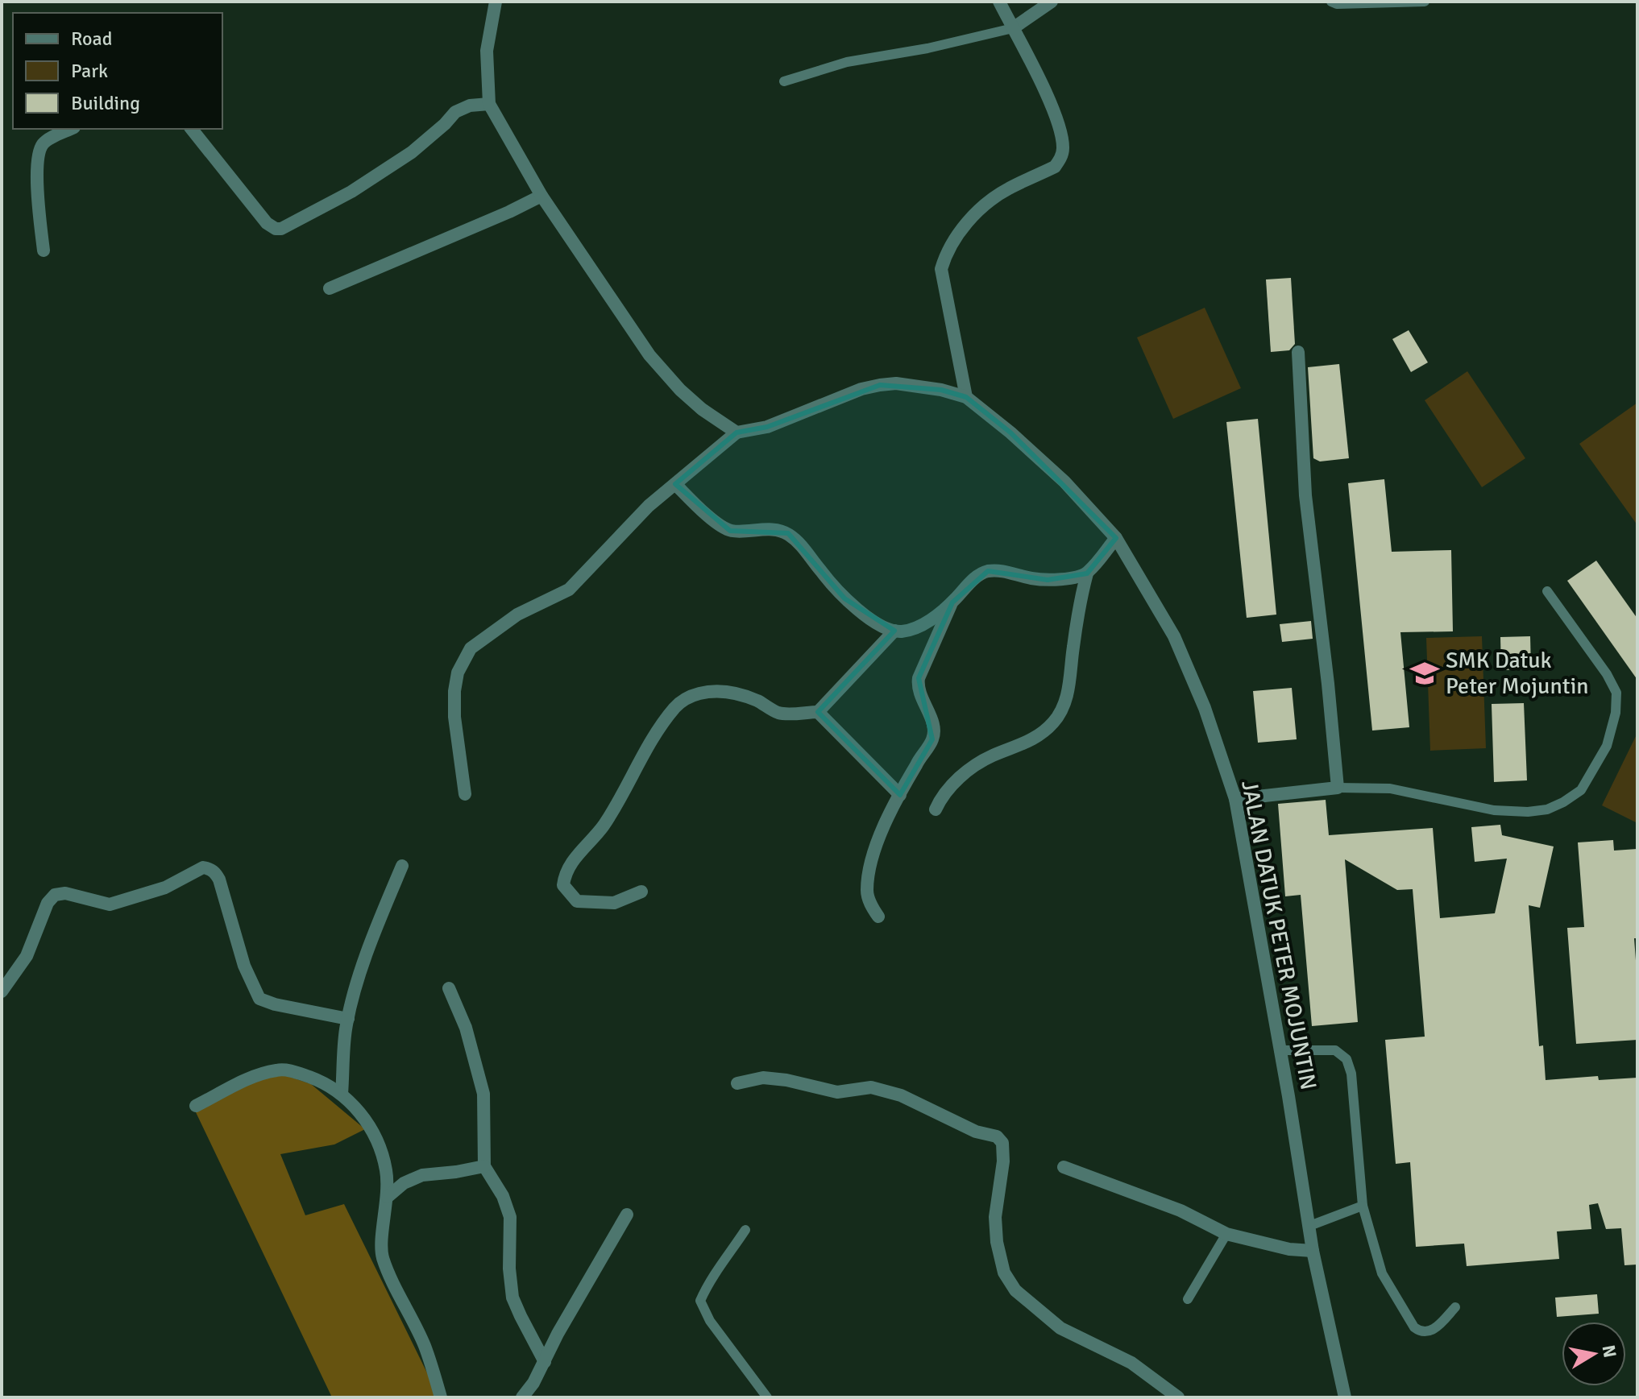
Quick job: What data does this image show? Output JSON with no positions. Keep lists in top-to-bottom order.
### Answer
{
  "streets": {
    "street": ["JALAN DATUK PETER MOJUNTIN"]
  },
  "places": {
    "school or university": ["SMK Datuk Peter Mojuntin"]
  },
  "legend": ["Road", "Park", "Building"],
  "north": "right"
}
